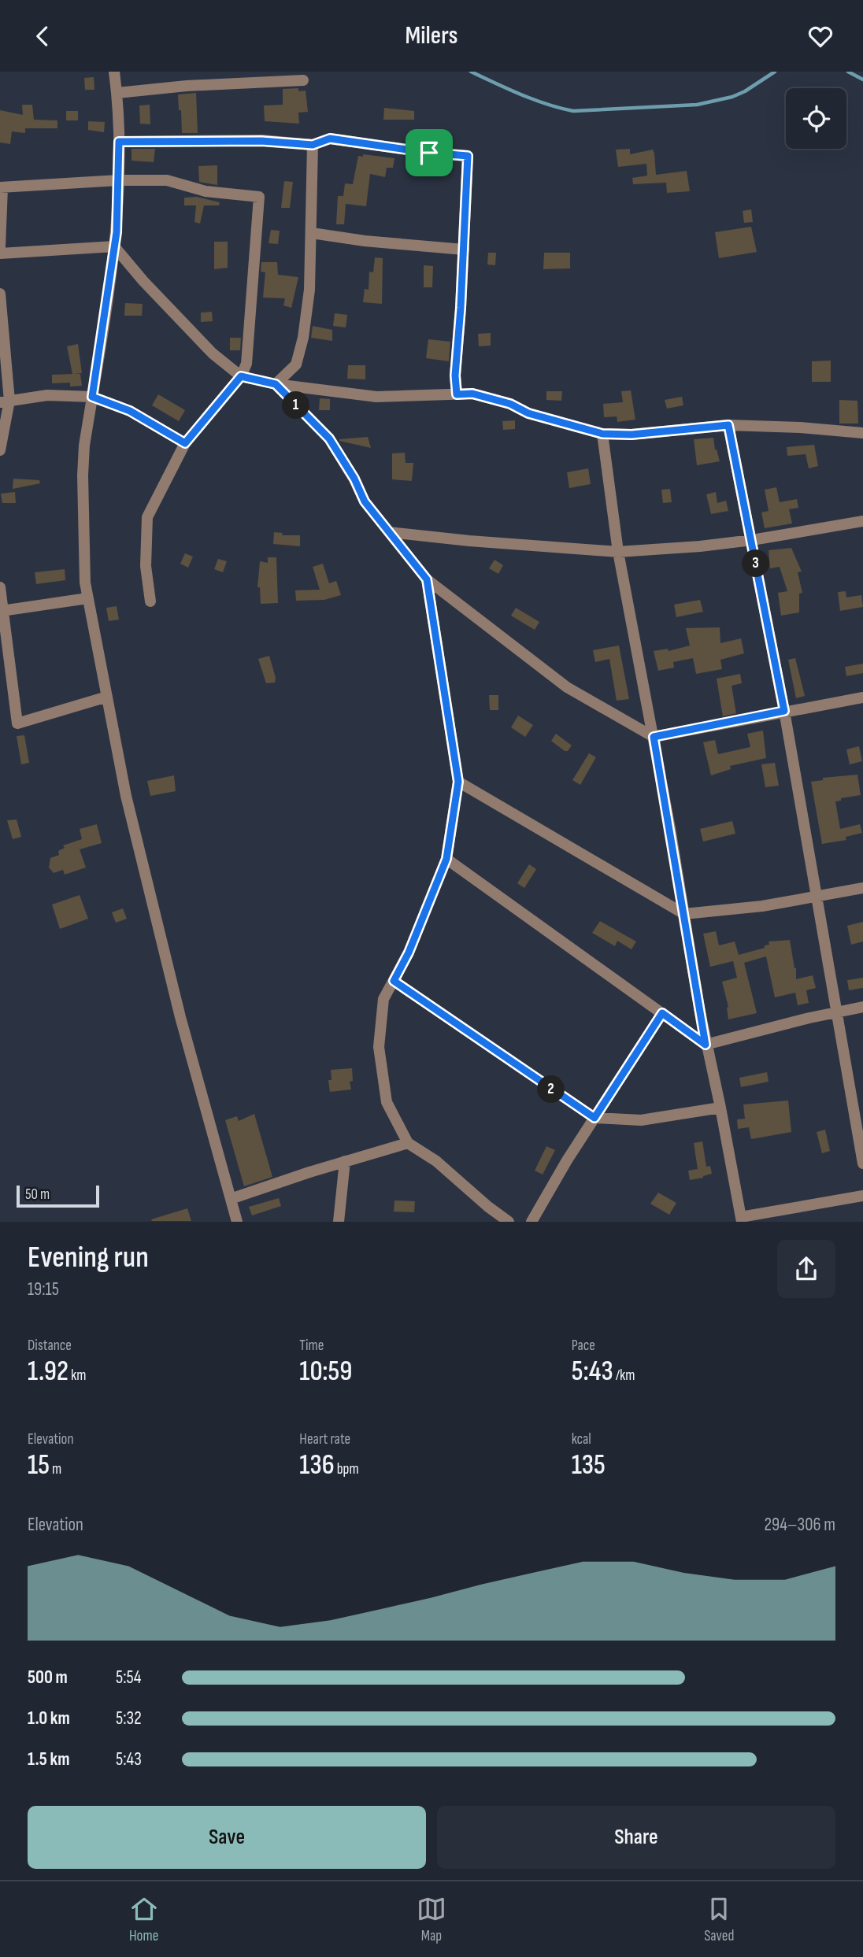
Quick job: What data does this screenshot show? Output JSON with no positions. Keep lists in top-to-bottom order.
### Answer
{
  "scale_bar": "50 m",
  "page": {
    "header": "Milers",
    "pins": ["1", "3", "2"],
    "scale": "50 m",
    "heading": ["Evening run", "19:15"],
    "stats": [
      ["Distance", "1.92 km"],
      ["Time", "10:59"],
      ["Pace", "5:43 /km"],
      ["Elevation", "15 m"],
      ["Heart rate", "136 bpm"],
      ["kcal", "135"]
    ],
    "chart": ["Elevation", "294–306 m"],
    "list": [
      {
        "name": "500 m",
        "note": "5:54"
      },
      {
        "name": "1.0 km",
        "note": "5:32"
      },
      {
        "name": "1.5 km",
        "note": "5:43"
      }
    ],
    "buttons": ["Save", "Share"],
    "tabs": ["Home", "Map", "Saved"]
  }
}
